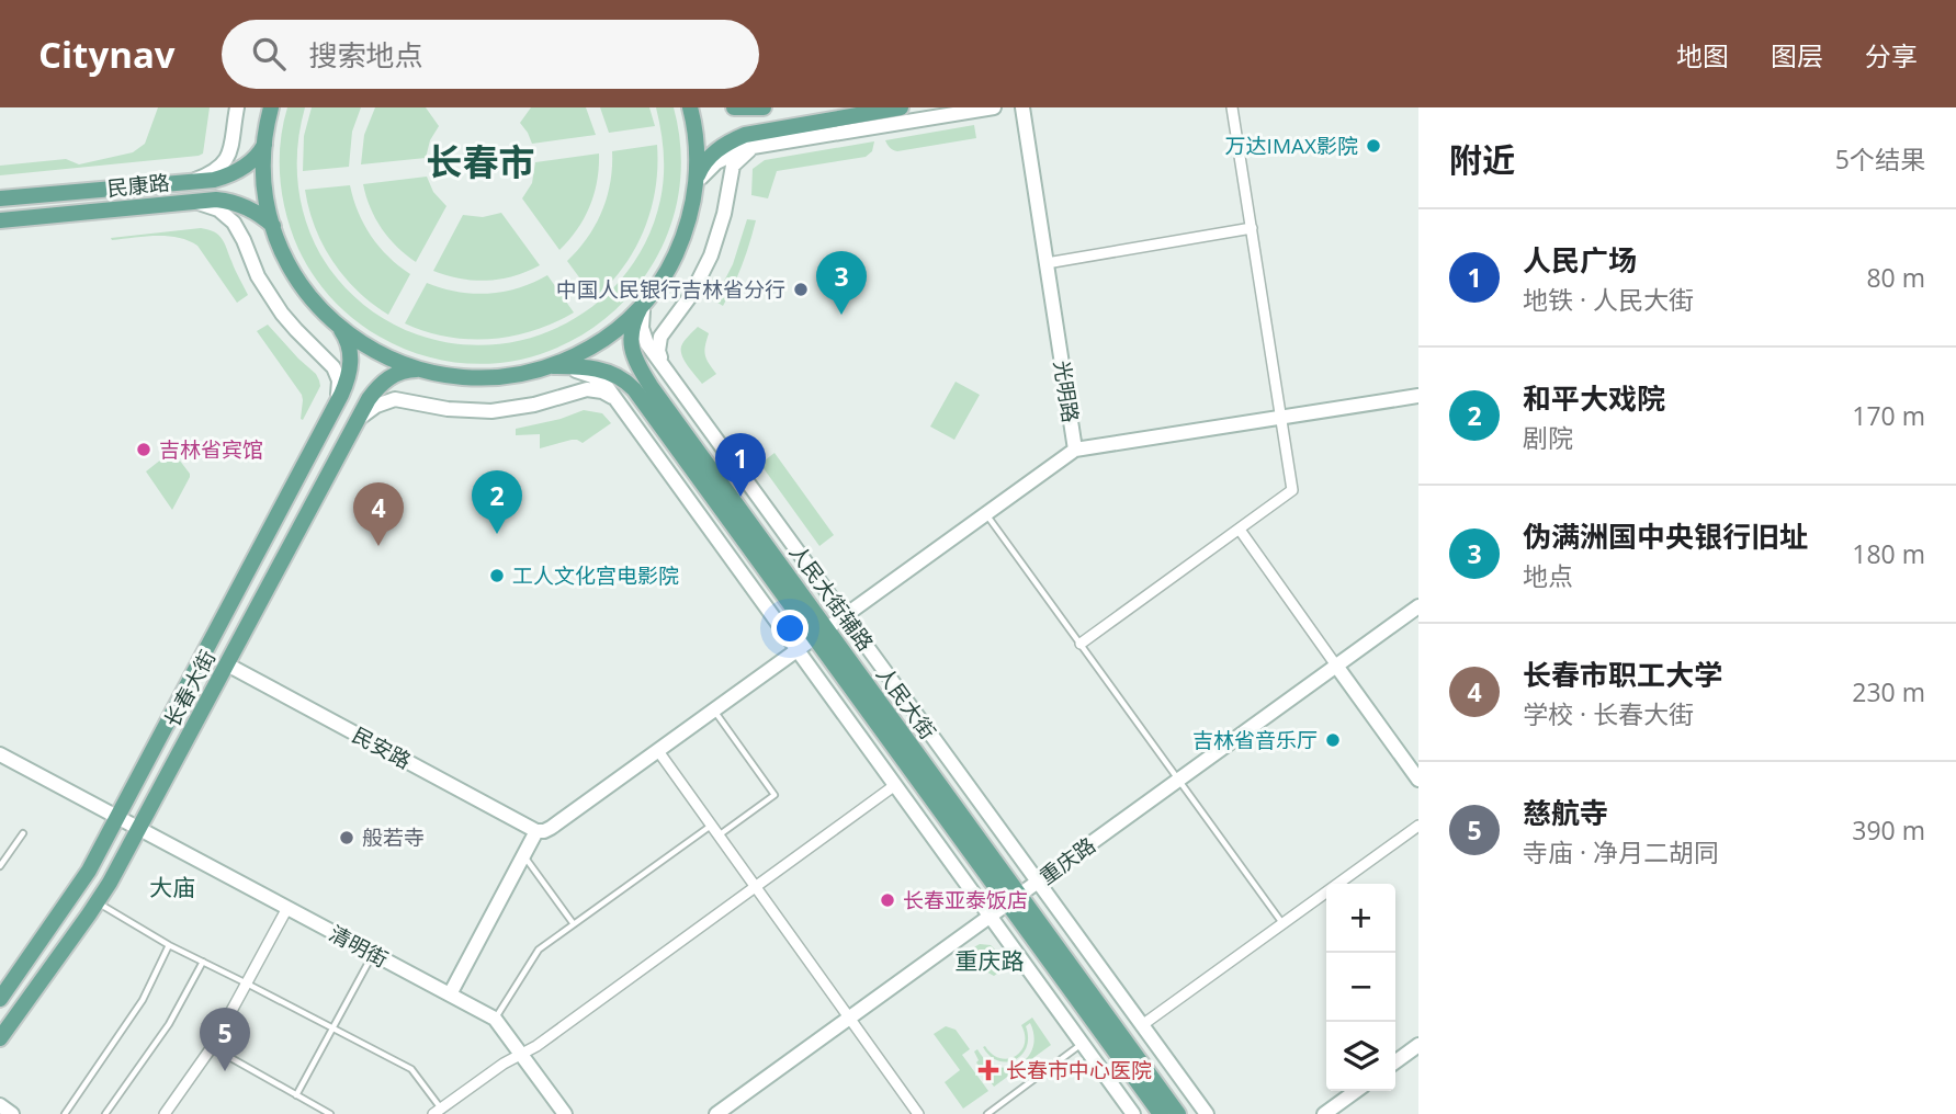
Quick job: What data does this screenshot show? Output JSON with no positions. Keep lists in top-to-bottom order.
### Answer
{
  "streets": {
    "main road": ["民康路", "长春大街", "人民大街"],
    "street": [
      "光明路",
      "人民大街辅路",
      "民安路",
      "重庆路",
      "清明街"
    ]
  },
  "crossings": [
    ["光明路", "人民大街辅路"],
    ["光明路", "人民大街"],
    ["人民大街辅路", "人民大街"],
    ["人民大街辅路", "重庆路"],
    ["长春大街", "民安路"],
    ["长春大街", "清明街"],
    ["人民大街", "重庆路"]
  ],
  "districts": ["长春市", "大庙", "重庆路"],
  "places": {
    "other": [
      "万达IMAX影院",
      "中国人民银行吉林省分行",
      "吉林省宾馆",
      "工人文化宫电影院",
      "吉林省音乐厅",
      "般若寺",
      "长春亚泰饭店"
    ],
    "health": ["长春市中心医院"]
  },
  "page": {
    "header": "Citynav",
    "search": "搜索地点",
    "nav": ["地图", "图层", "分享"],
    "heading": ["附近", "5个结果"],
    "list": [
      {
        "mark": "1",
        "name": "人民广场",
        "note": "地铁 · 人民大街",
        "value": "80 m"
      },
      {
        "mark": "2",
        "name": "和平大戏院",
        "note": "剧院",
        "value": "170 m"
      },
      {
        "mark": "3",
        "name": "伪满洲国中央银行旧址",
        "note": "地点",
        "value": "180 m"
      },
      {
        "mark": "4",
        "name": "长春市职工大学",
        "note": "学校 · 长春大街",
        "value": "230 m"
      },
      {
        "mark": "5",
        "name": "慈航寺",
        "note": "寺庙 · 净月二胡同",
        "value": "390 m"
      }
    ],
    "pins": [
      "3",
      "1",
      "2",
      "4",
      "5"
    ],
    "map_buttons": ["+", "−"]
  }
}
